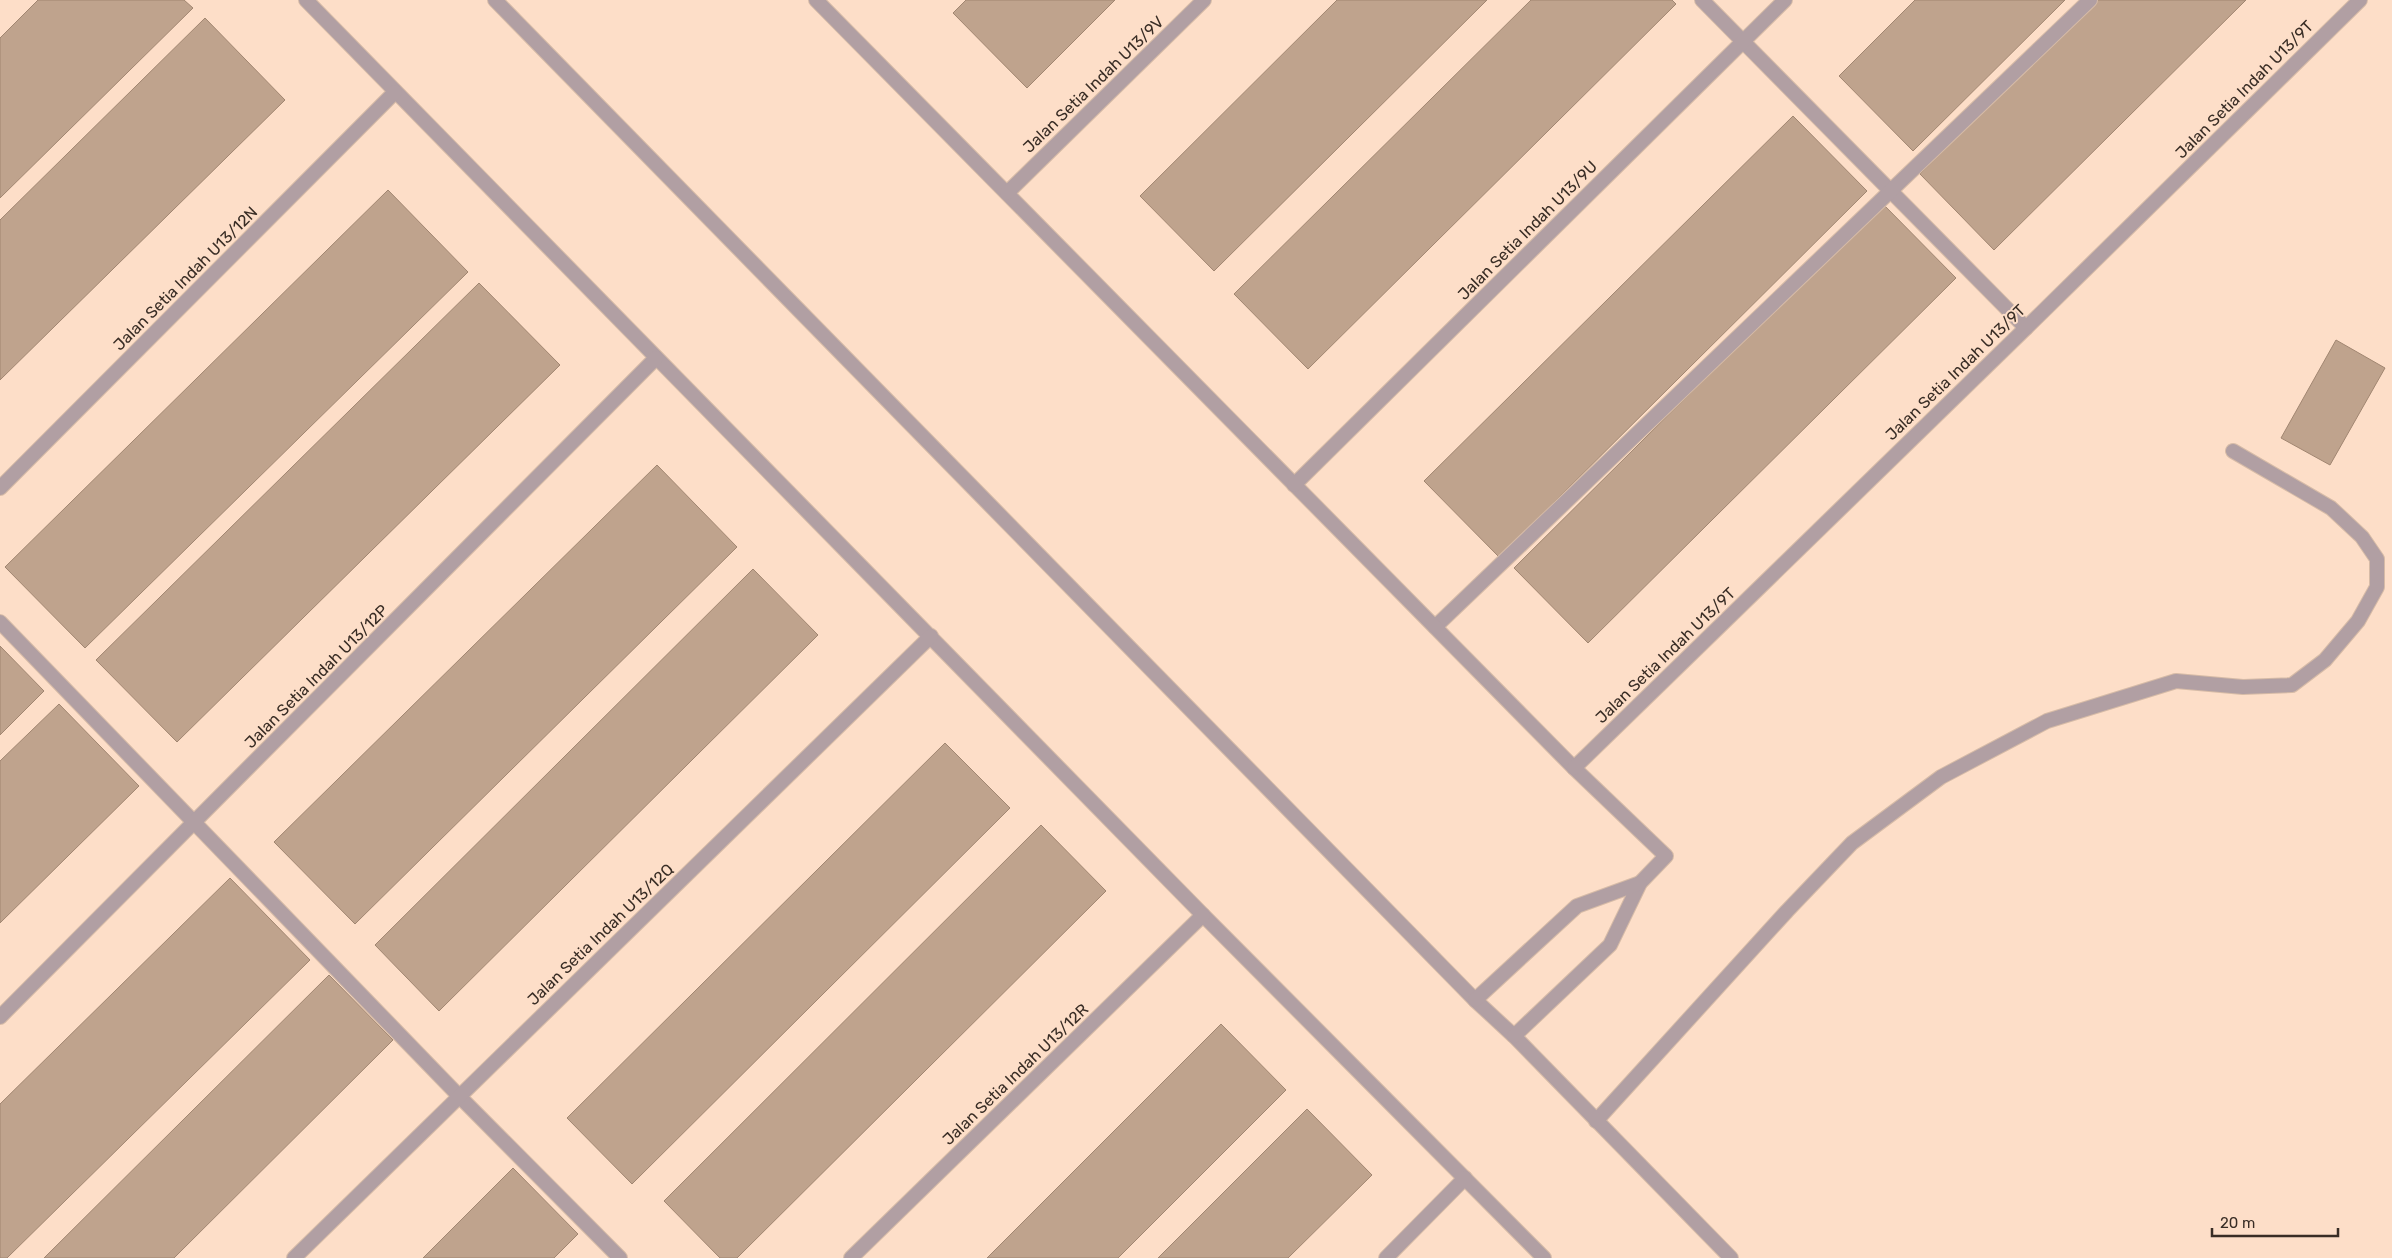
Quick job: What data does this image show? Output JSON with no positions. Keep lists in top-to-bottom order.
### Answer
{
  "streets": {
    "street": [
      "Jalan Setia Indah U13/9V",
      "Jalan Setia Indah U13/9T",
      "Jalan Setia Indah U13/9U",
      "Jalan Setia Indah U13/12N",
      "Jalan Setia Indah U13/12P",
      "Jalan Setia Indah U13/12Q",
      "Jalan Setia Indah U13/12R"
    ]
  },
  "scale_bar": "20 m"
}
